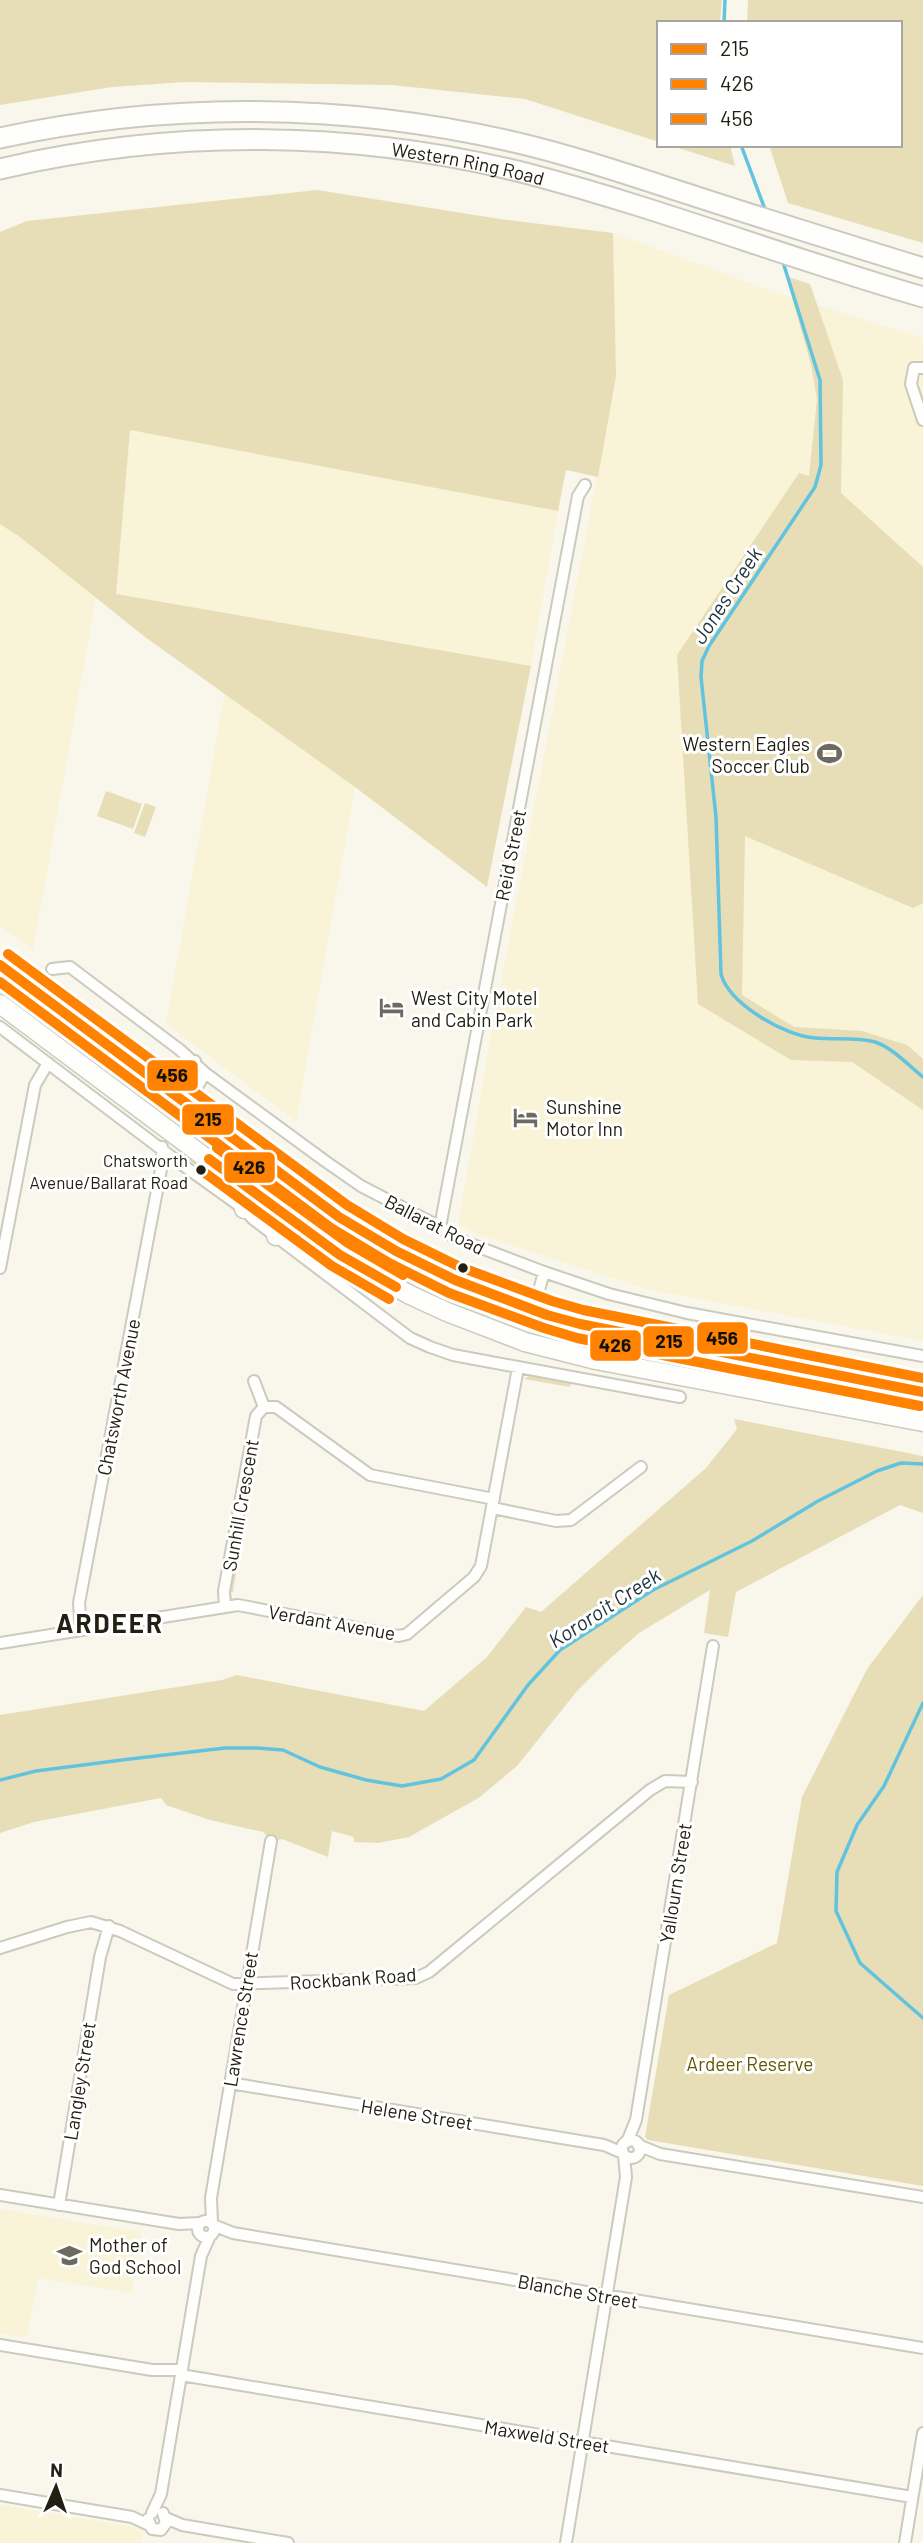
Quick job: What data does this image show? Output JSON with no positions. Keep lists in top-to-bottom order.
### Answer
{
  "streets": {
    "highway": ["Western Ring Road"],
    "street": [
      "Reid Street",
      "Ballarat Road",
      "Chatsworth Avenue",
      "Sunhill Crescent",
      "Verdant Avenue",
      "Yallourn Street",
      "Rockbank Road",
      "Lawrence Street",
      "Langley Street",
      "Helene Street",
      "Blanche Street",
      "Maxweld Street"
    ]
  },
  "crossings": [
    ["Reid Street", "Ballarat Road"],
    ["Chatsworth Avenue", "Verdant Avenue"],
    ["Sunhill Crescent", "Verdant Avenue"],
    ["Yallourn Street", "Rockbank Road"],
    ["Yallourn Street", "Helene Street"],
    ["Yallourn Street", "Blanche Street"],
    ["Yallourn Street", "Maxweld Street"],
    ["Rockbank Road", "Lawrence Street"],
    ["Rockbank Road", "Langley Street"],
    ["Lawrence Street", "Helene Street"],
    ["Lawrence Street", "Blanche Street"],
    ["Lawrence Street", "Maxweld Street"],
    ["Langley Street", "Blanche Street"]
  ],
  "districts": ["ARDEER"],
  "water": ["Jones Creek", "Kororoit Creek"],
  "parks": ["Ardeer Reserve"],
  "places": {
    "sports": ["Western Eagles Soccer Club"],
    "hotel": ["West City Motel and Cabin Park", "Sunshine Motor Inn"],
    "other": ["Chatsworth Avenue/Ballarat Road"],
    "school or university": ["Mother of God School"]
  },
  "lines": ["transit line 456", "transit line 215", "transit line 426"],
  "legend": ["215", "426", "456"],
  "north": "top"
}
